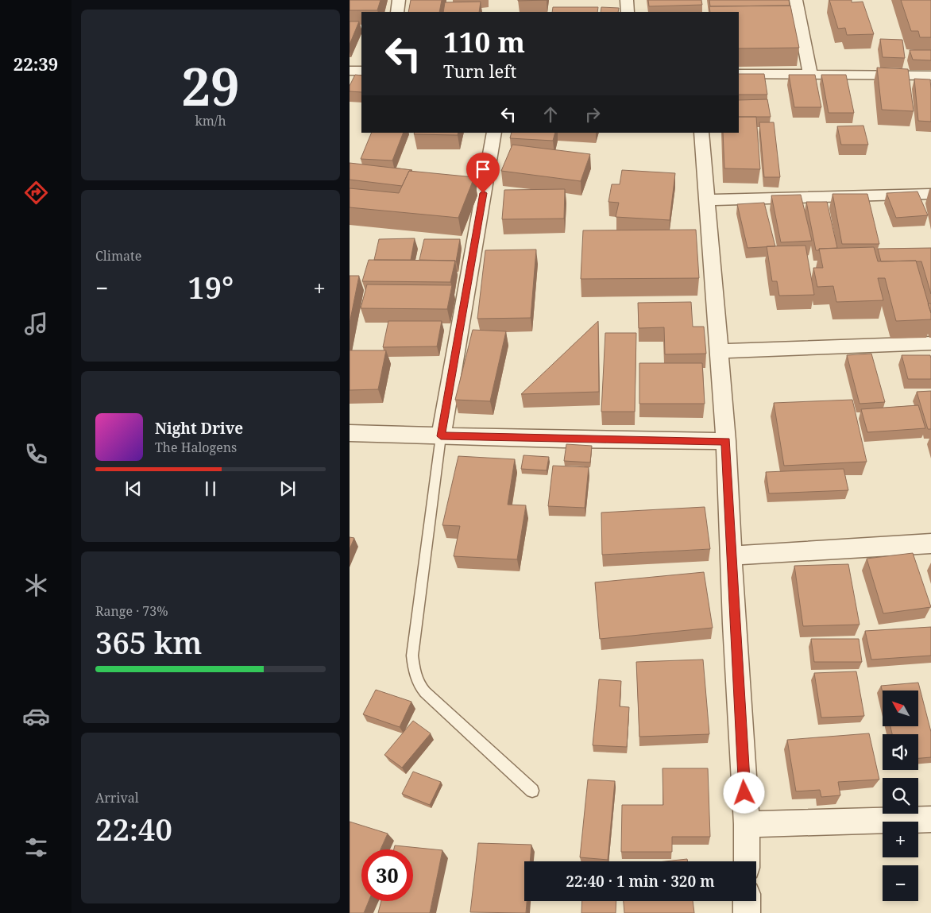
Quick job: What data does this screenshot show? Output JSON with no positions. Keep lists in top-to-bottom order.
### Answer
{
  "north": "top left",
  "page": {
    "tabs": "22:39",
    "tile": [
      ["29", "km/h"],
      "Climate",
      ["Range · 73%", "365 km"],
      ["Arrival", "22:40"]
    ],
    "turn": ["110 m", "Turn left"],
    "heat": ["−", "19°", "+"],
    "song": ["Night Drive", "The Halogens"],
    "map_buttons": ["+", "−"],
    "limit": "30",
    "trip": "22:40 · 1 min · 320 m"
  }
}
